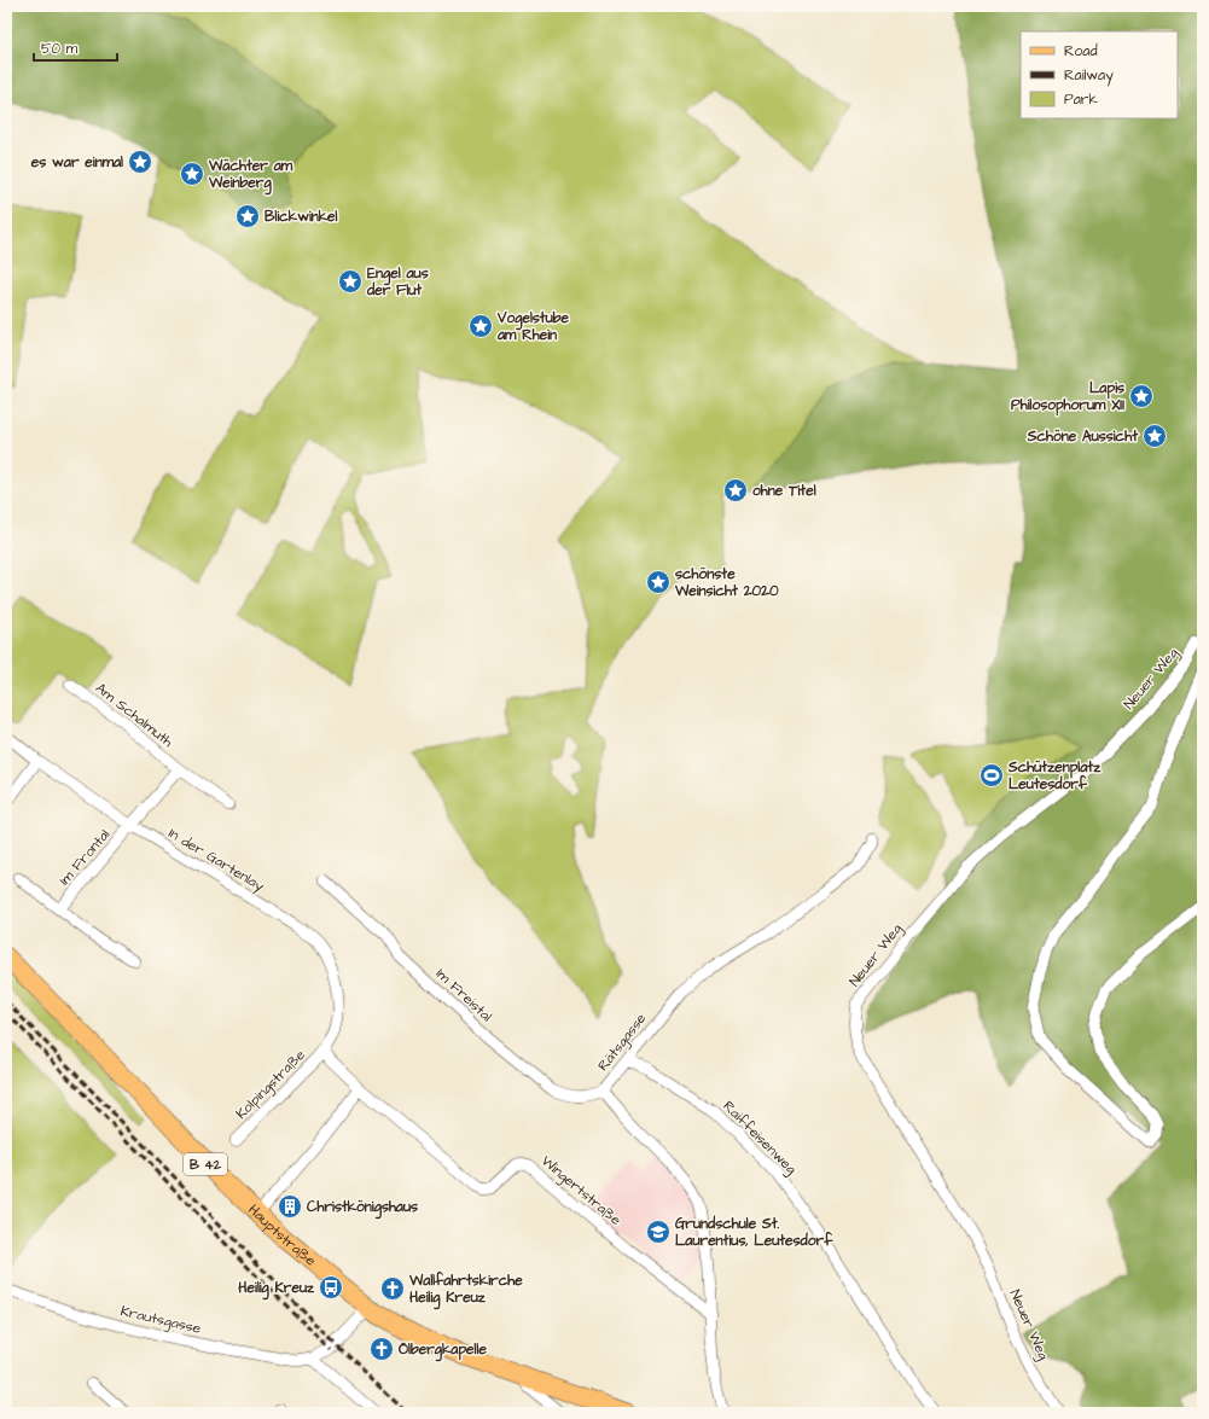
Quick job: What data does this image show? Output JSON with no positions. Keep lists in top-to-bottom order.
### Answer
{
  "streets": {
    "main road": ["B 42", "Hauptstraße"],
    "street": [
      "Neuer Weg",
      "Am Schalmuth",
      "Im Frontal",
      "In der Gartenlay",
      "Im Freistal",
      "Rätsgasse",
      "Kolpingstraße",
      "Raiffeisenweg",
      "Wingertstraße",
      "Krautsgasse"
    ]
  },
  "crossings": [
    ["Im Frontal", "In der Gartenlay"],
    ["In der Gartenlay", "Kolpingstraße"],
    ["In der Gartenlay", "Wingertstraße"],
    ["Im Freistal", "Rätsgasse"],
    ["Rätsgasse", "Raiffeisenweg"],
    ["Rätsgasse", "Wingertstraße"],
    ["Kolpingstraße", "Wingertstraße"]
  ],
  "places": {
    "place": [
      "es war einmal",
      "Wächter am Weinberg",
      "Blickwinkel",
      "Engel aus der Flut",
      "Vogelstube am Rhein",
      "Lapis Philosophorum XII",
      "Schöne Aussicht",
      "ohne Titel",
      "schönste Weinsicht 2020"
    ],
    "sports": ["Schützenplatz Leutesdorf"],
    "building": ["Christkönigshaus"],
    "school or university": ["Grundschule St. Laurentius, Leutesdorf"],
    "bus stop": ["Heilig Kreuz"],
    "church": ["Wallfahrtskirche Heilig Kreuz", "Ölbergkapelle"]
  },
  "legend": ["Road", "Railway", "Park"],
  "scale_bar": "50 m"
}
